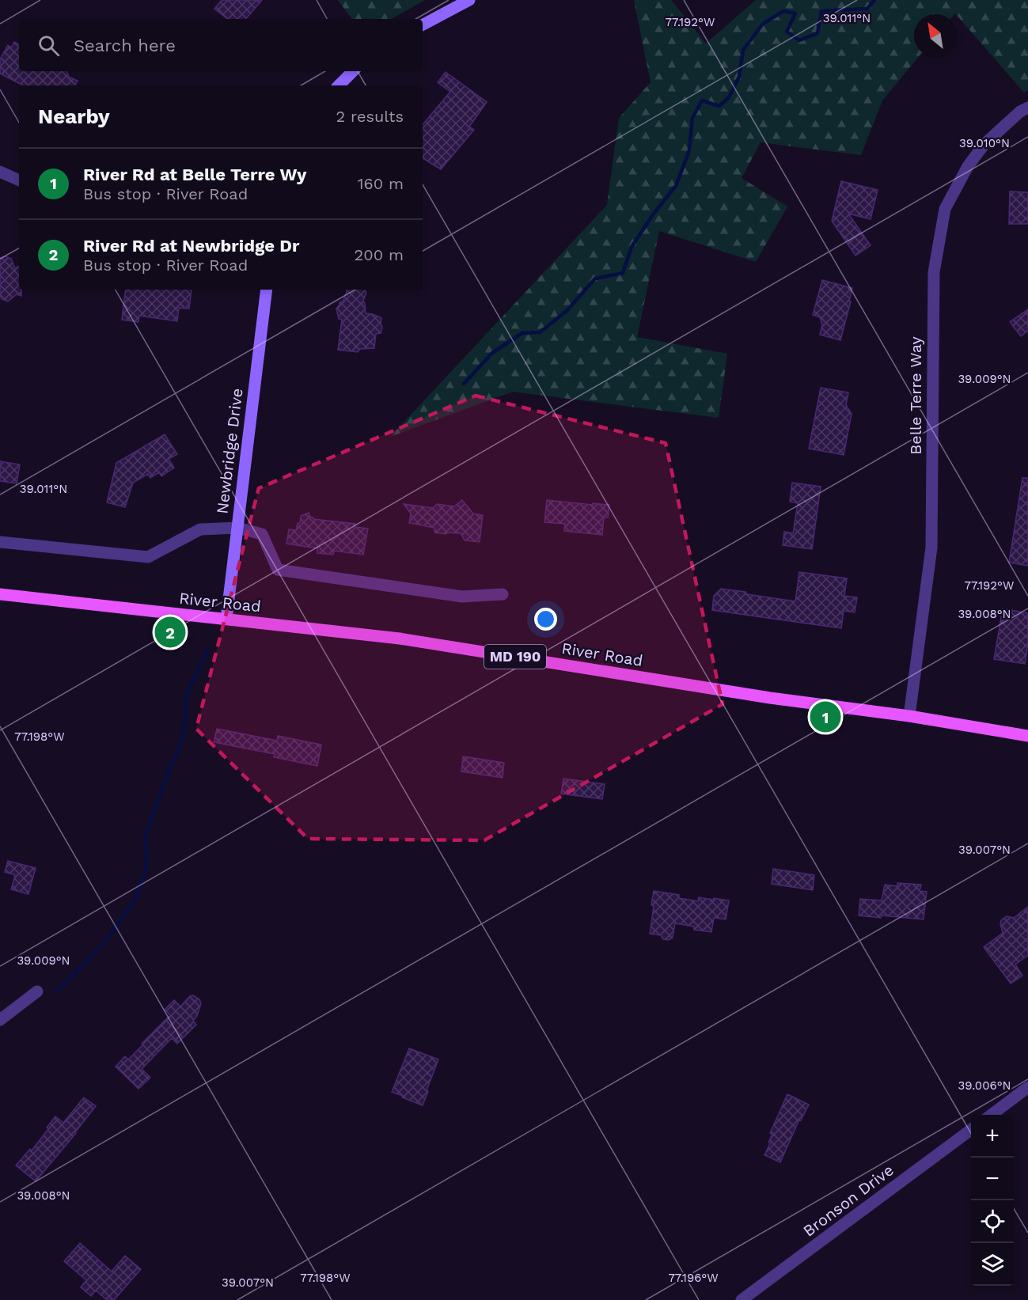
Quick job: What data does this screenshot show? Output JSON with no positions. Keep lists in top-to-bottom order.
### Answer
{
  "streets": {
    "main road": ["River Road", "MD 190"],
    "street": ["Belle Terre Way", "Newbridge Drive", "Bronson Drive"]
  },
  "crossings": [
    ["Belle Terre Way", "River Road"],
    ["Newbridge Drive", "River Road"]
  ],
  "north": "top left",
  "page": {
    "search": "Search here",
    "heading": ["Nearby", "2 results"],
    "list": [
      {
        "mark": "1",
        "name": "River Rd at Belle Terre Wy",
        "note": "Bus stop · River Road",
        "value": "160 m"
      },
      {
        "mark": "2",
        "name": "River Rd at Newbridge Dr",
        "note": "Bus stop · River Road",
        "value": "200 m"
      }
    ],
    "pins": ["2", "1"],
    "map_buttons": ["+", "−"]
  },
  "coordinates": [
    "39.011°N",
    "77.192°W",
    "39.010°N",
    "39.009°N",
    "39.008°N",
    "77.198°W",
    "39.007°N",
    "39.006°N",
    "77.196°W"
  ]
}
